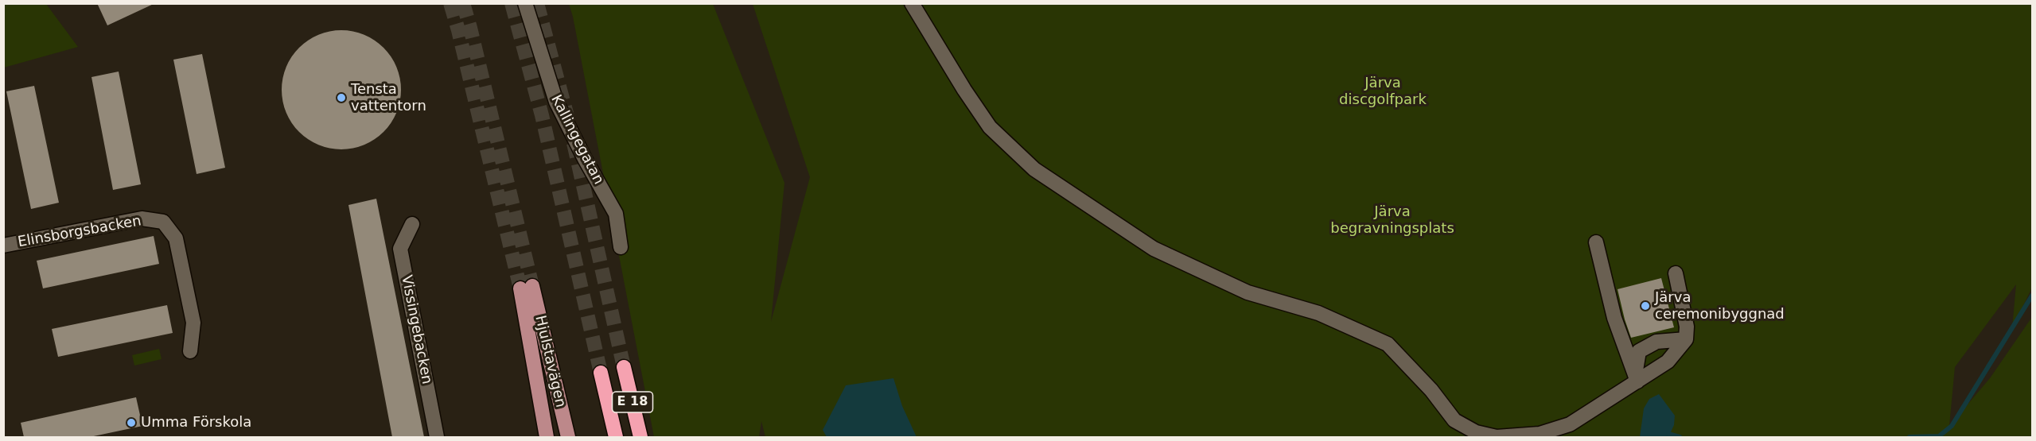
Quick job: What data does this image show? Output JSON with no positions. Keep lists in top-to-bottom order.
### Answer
{
  "streets": {
    "highway": ["E 18"],
    "main road": ["Hjulstavägen"],
    "street": ["Kallingegatan", "Elinsborgsbacken", "Vissingebacken"]
  },
  "parks": ["Järva discgolfpark", "Järva begravningsplats"],
  "places": ["Tensta vattentorn", "Järva ceremonibyggnad", "Umma Förskola"]
}
